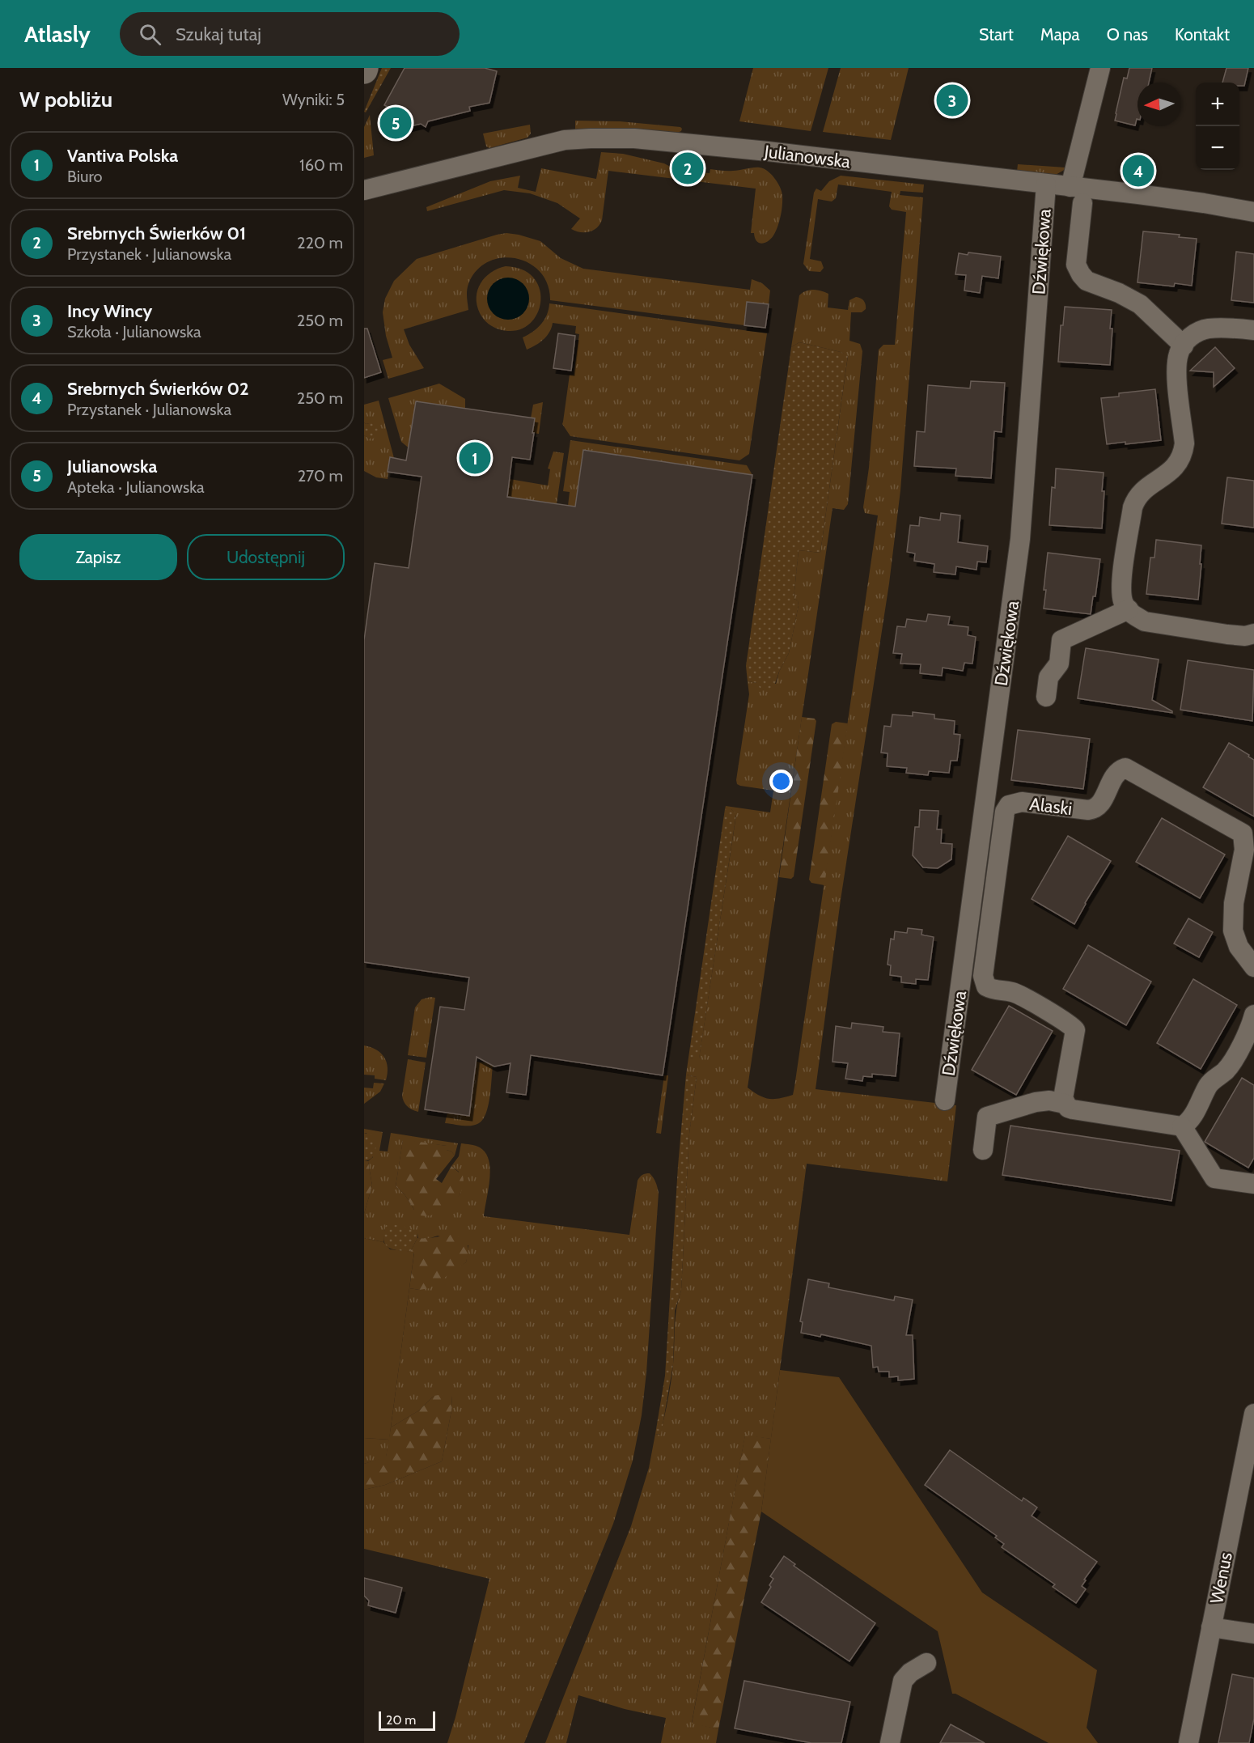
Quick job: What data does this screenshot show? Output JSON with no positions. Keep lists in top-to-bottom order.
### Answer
{
  "streets": {
    "street": [
      "Julianowska",
      "Dźwiękowa",
      "Alaski",
      "Wenus"
    ]
  },
  "crossings": [
    ["Julianowska", "Dźwiękowa"]
  ],
  "scale_bar": "20 m",
  "north": "left",
  "page": {
    "header": "Atlasly",
    "search": "Szukaj tutaj",
    "nav": [
      "Start",
      "Mapa",
      "O nas",
      "Kontakt"
    ],
    "heading": ["W pobliżu", "Wyniki: 5"],
    "map_buttons": ["+", "−"],
    "pins": [
      "3",
      "5",
      "2",
      "4",
      "1"
    ],
    "list": [
      {
        "mark": "1",
        "name": "Vantiva Polska",
        "note": "Biuro",
        "value": "160 m"
      },
      {
        "mark": "2",
        "name": "Srebrnych Świerków 01",
        "note": "Przystanek · Julianowska",
        "value": "220 m"
      },
      {
        "mark": "3",
        "name": "Incy Wincy",
        "note": "Szkoła · Julianowska",
        "value": "250 m"
      },
      {
        "mark": "4",
        "name": "Srebrnych Świerków 02",
        "note": "Przystanek · Julianowska",
        "value": "250 m"
      },
      {
        "mark": "5",
        "name": "Julianowska",
        "note": "Apteka · Julianowska",
        "value": "270 m"
      }
    ],
    "buttons": ["Zapisz", "Udostępnij"],
    "scale": "20 m"
  }
}
